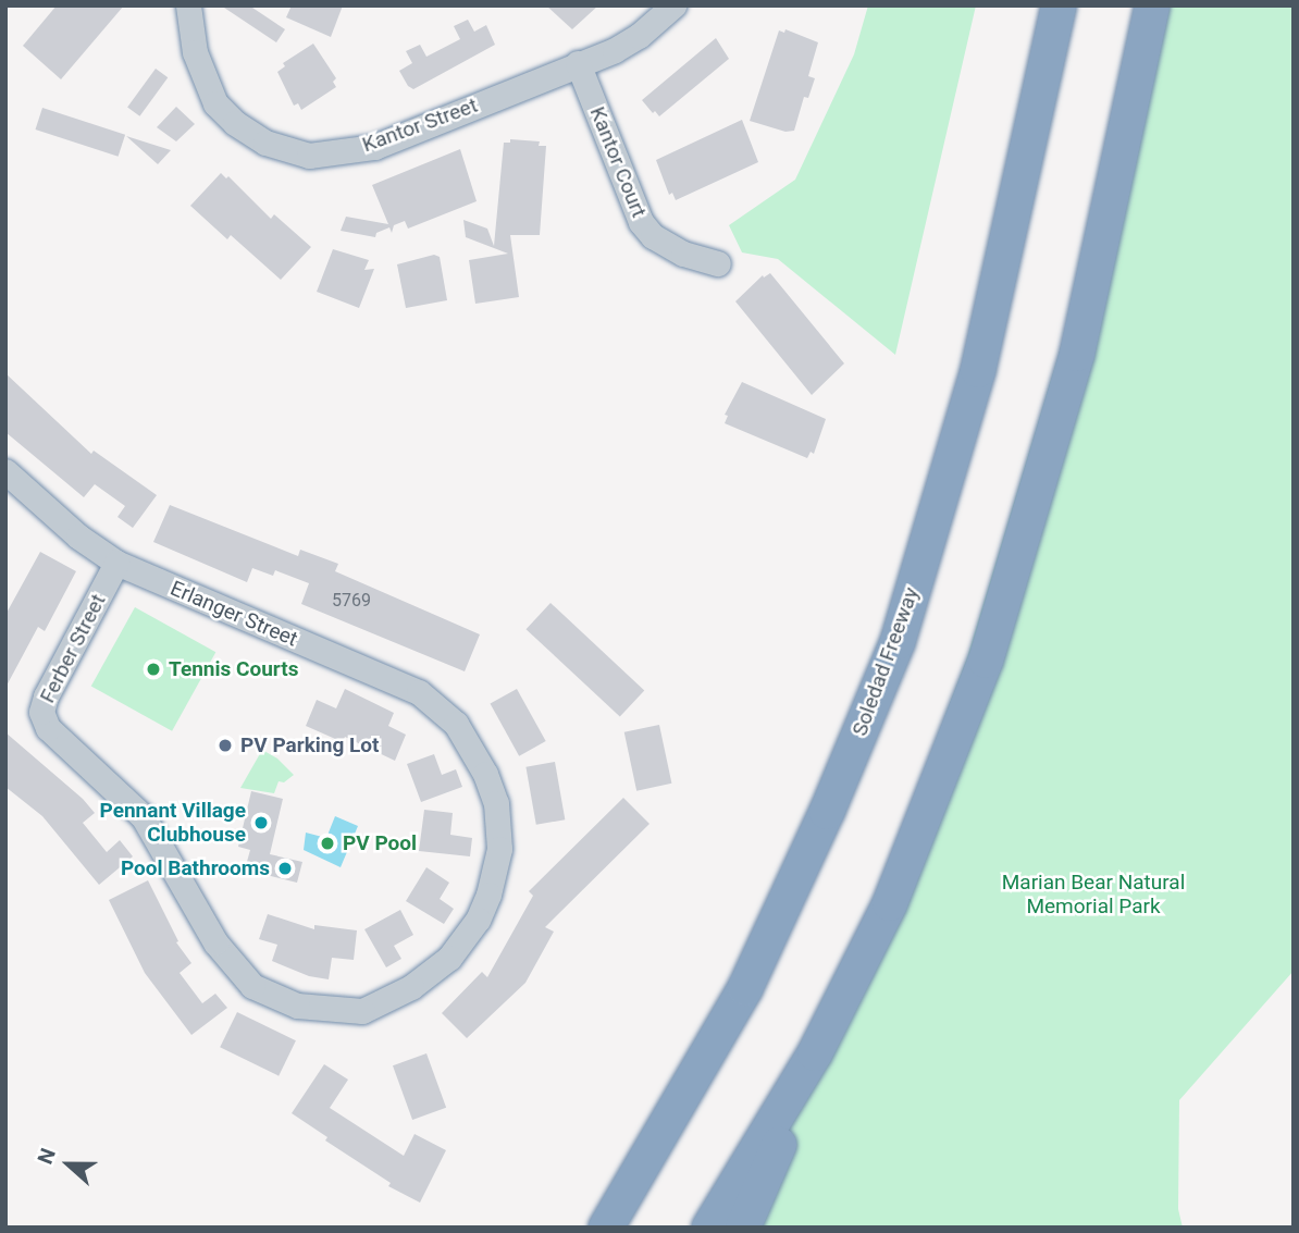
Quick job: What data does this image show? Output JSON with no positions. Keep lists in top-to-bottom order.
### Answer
{
  "streets": {
    "highway": ["Soledad Freeway"],
    "street": [
      "Kantor Street",
      "Kantor Court",
      "Erlanger Street",
      "Ferber Street"
    ]
  },
  "crossings": [
    ["Kantor Street", "Kantor Court"],
    ["Erlanger Street", "Ferber Street"]
  ],
  "parks": ["Marian Bear Natural Memorial Park"],
  "places": [
    "Tennis Courts",
    "PV Parking Lot",
    "Pennant Village Clubhouse",
    "PV Pool",
    "Pool Bathrooms"
  ],
  "house_numbers": ["5769"],
  "north": "left"
}
